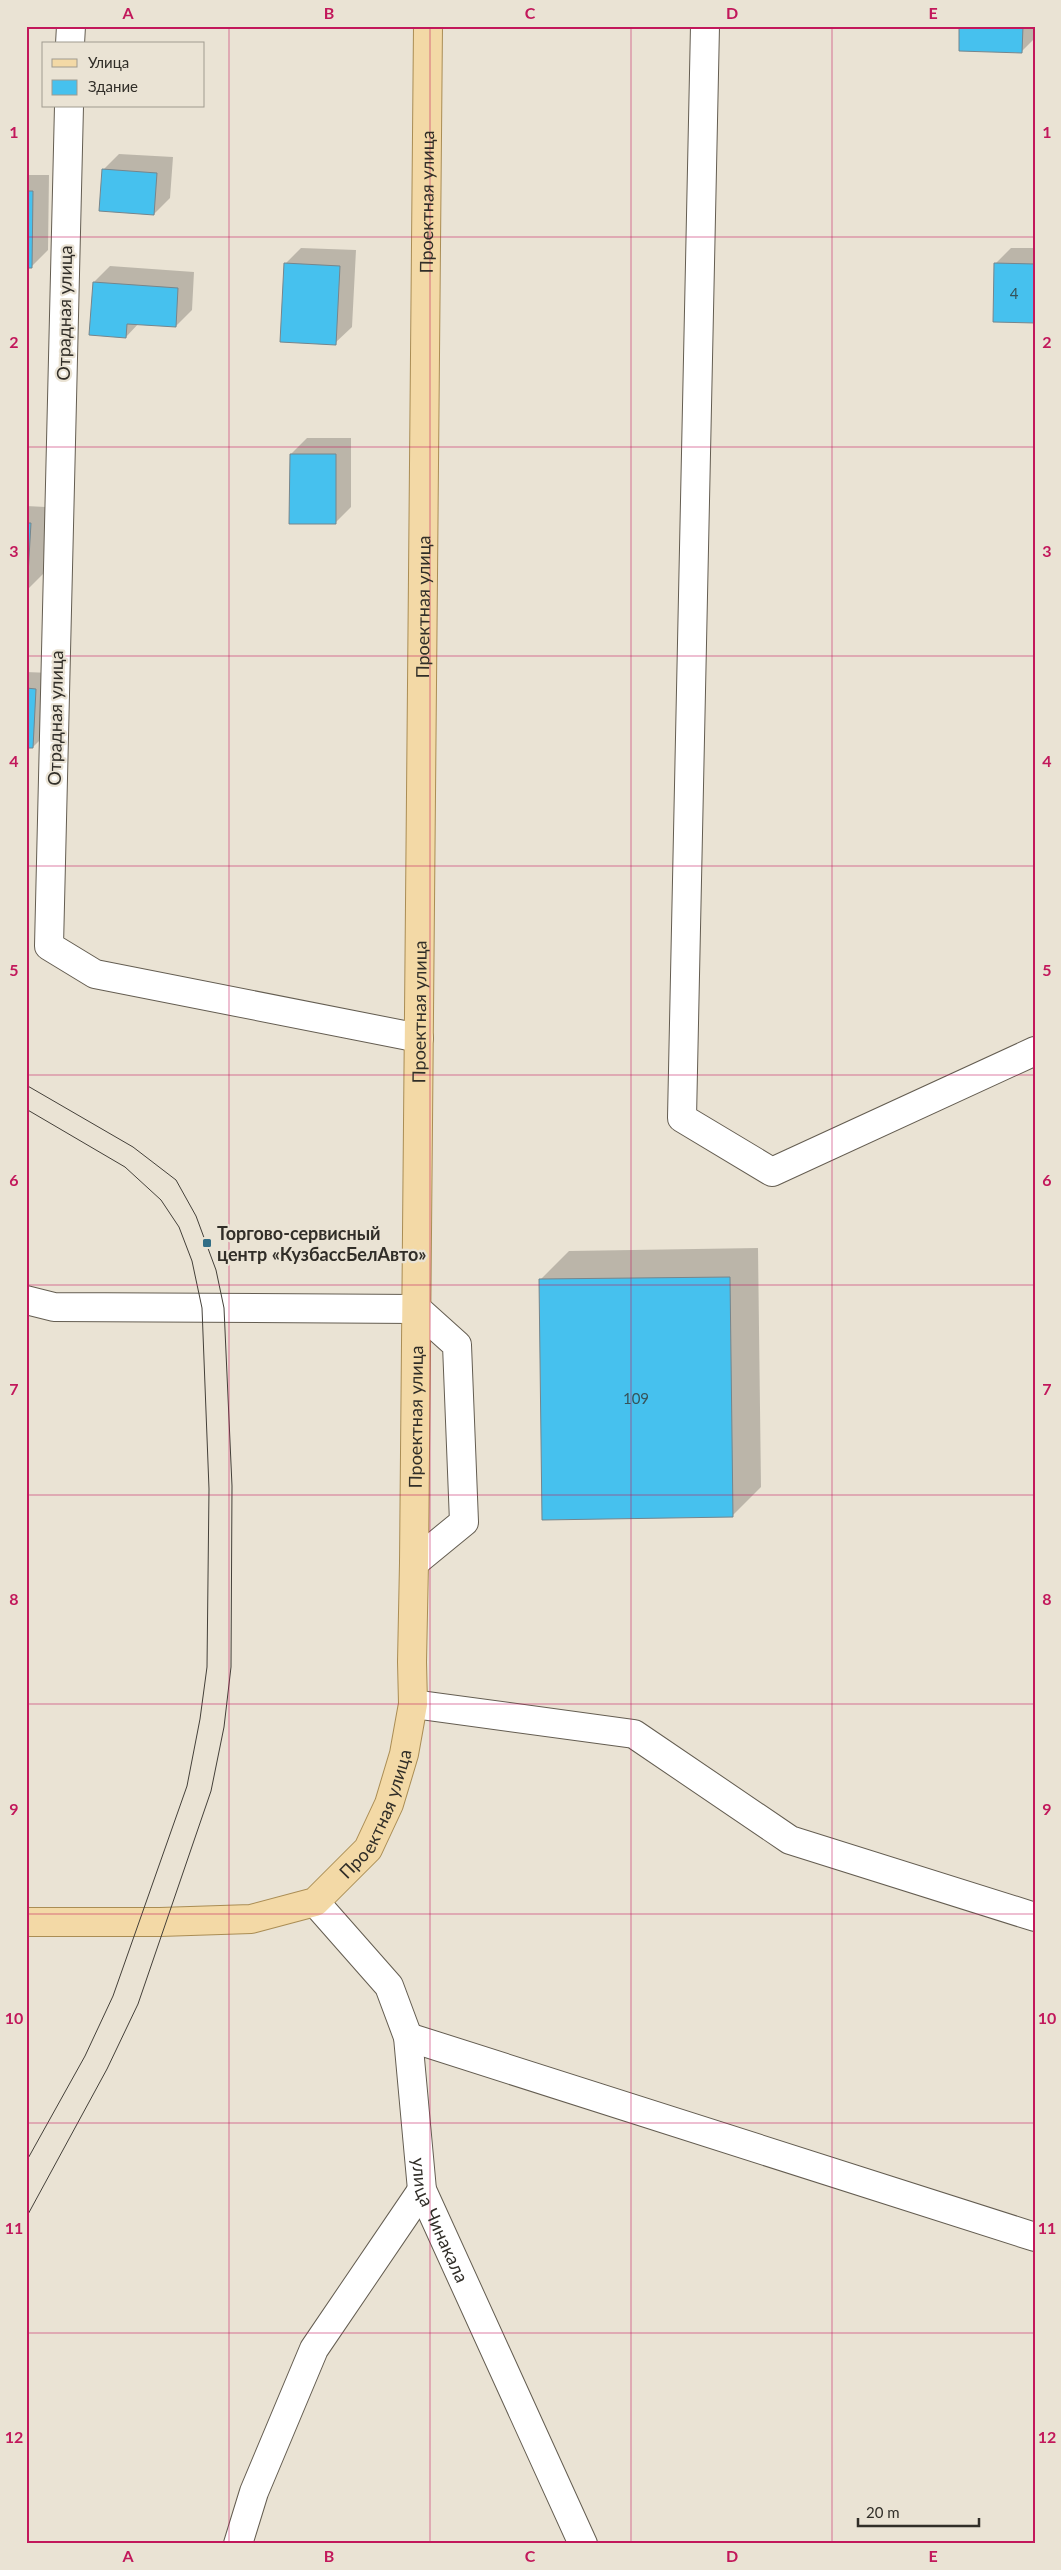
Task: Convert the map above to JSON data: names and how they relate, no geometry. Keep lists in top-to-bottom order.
{
  "streets": {
    "main road": ["Проектная улица"],
    "street": ["Отрадная улица", "улица Чинакала"]
  },
  "crossings": [
    ["Проектная улица", "Отрадная улица"],
    ["Проектная улица", "улица Чинакала"]
  ],
  "places": {
    "transit": ["Торгово-сервисный центр «КузбассБелАвто»"]
  },
  "house_numbers": ["4", "109"],
  "legend": ["Улица", "Здание"],
  "scale_bar": "20 m",
  "grid": {
    "columns": [
      "A",
      "B",
      "C",
      "D",
      "E"
    ],
    "rows": [
      "1",
      "2",
      "3",
      "4",
      "5",
      "6",
      "7",
      "8",
      "9",
      "10",
      "11",
      "12"
    ]
  }
}
